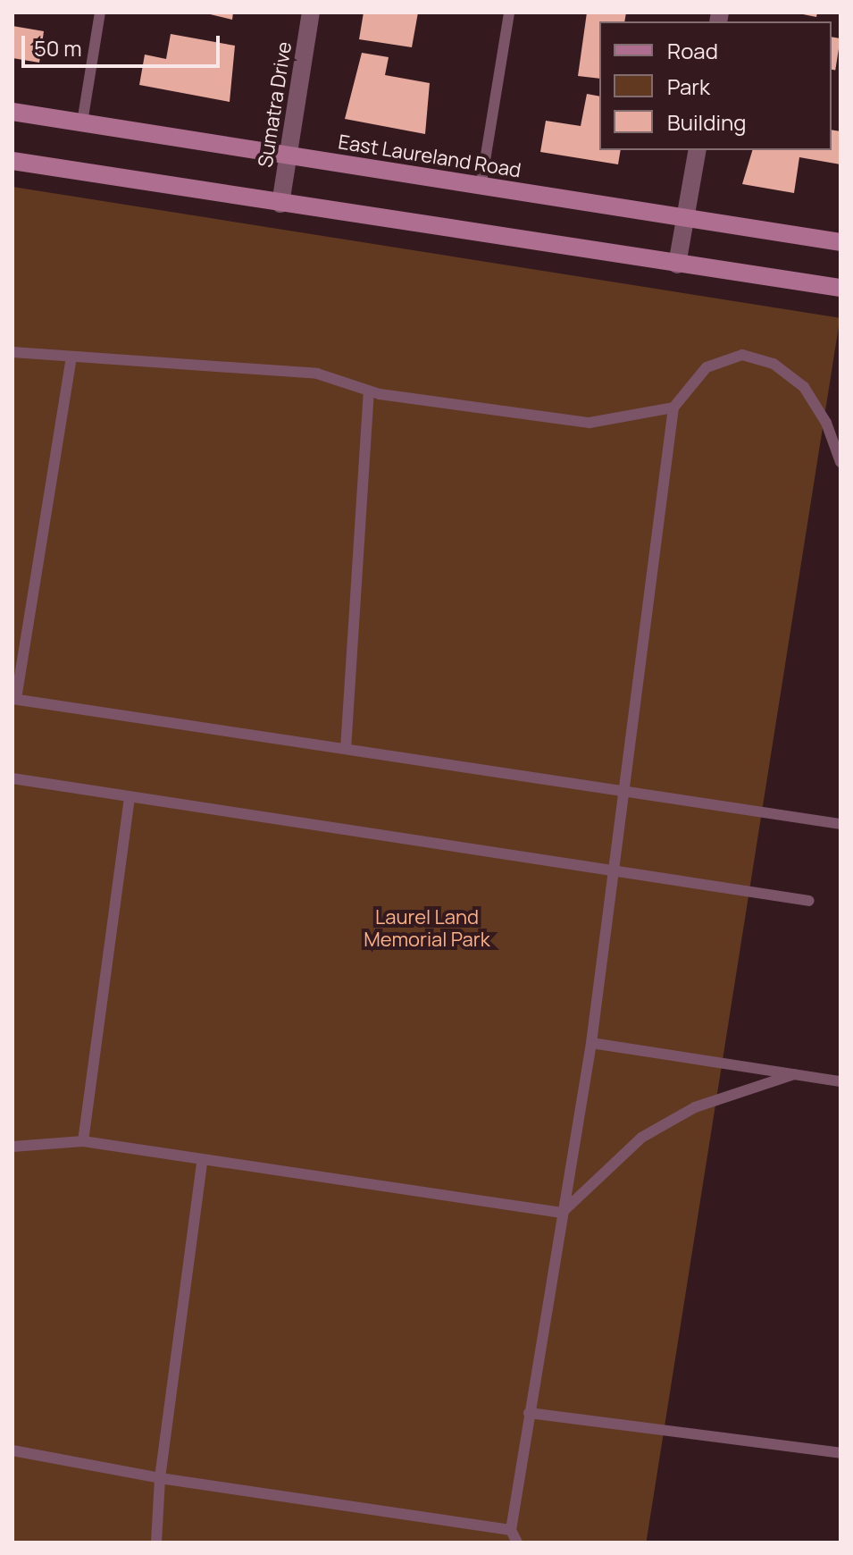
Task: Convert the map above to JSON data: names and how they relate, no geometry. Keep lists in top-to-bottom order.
{
  "streets": {
    "main road": ["East Laureland Road"],
    "street": ["Sumatra Drive"]
  },
  "crossings": [
    ["Sumatra Drive", "East Laureland Road"]
  ],
  "parks": ["Laurel Land Memorial Park"],
  "legend": ["Road", "Park", "Building"],
  "scale_bar": "50 m"
}
